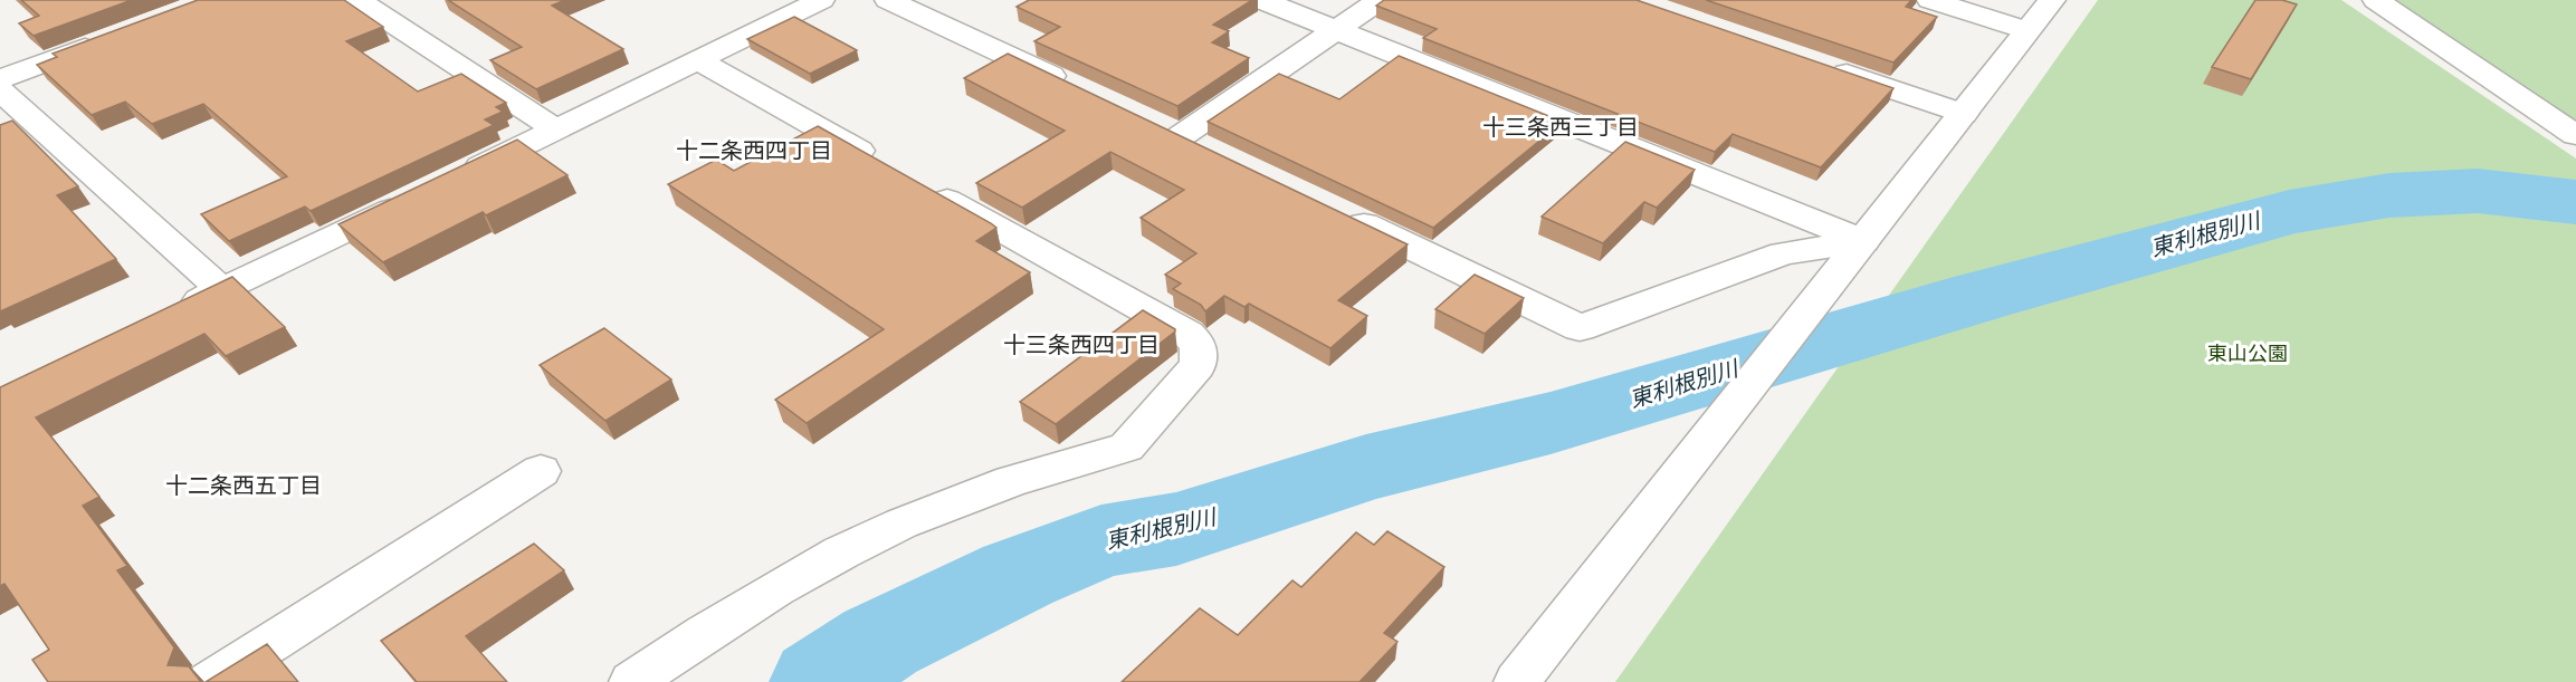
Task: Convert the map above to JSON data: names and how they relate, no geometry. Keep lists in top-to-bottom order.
{
  "districts": [
    "十三条西三丁目",
    "十二条西四丁目",
    "十三条西四丁目",
    "十二条西五丁目"
  ],
  "water": ["東利根別川"],
  "parks": ["東山公園"]
}
